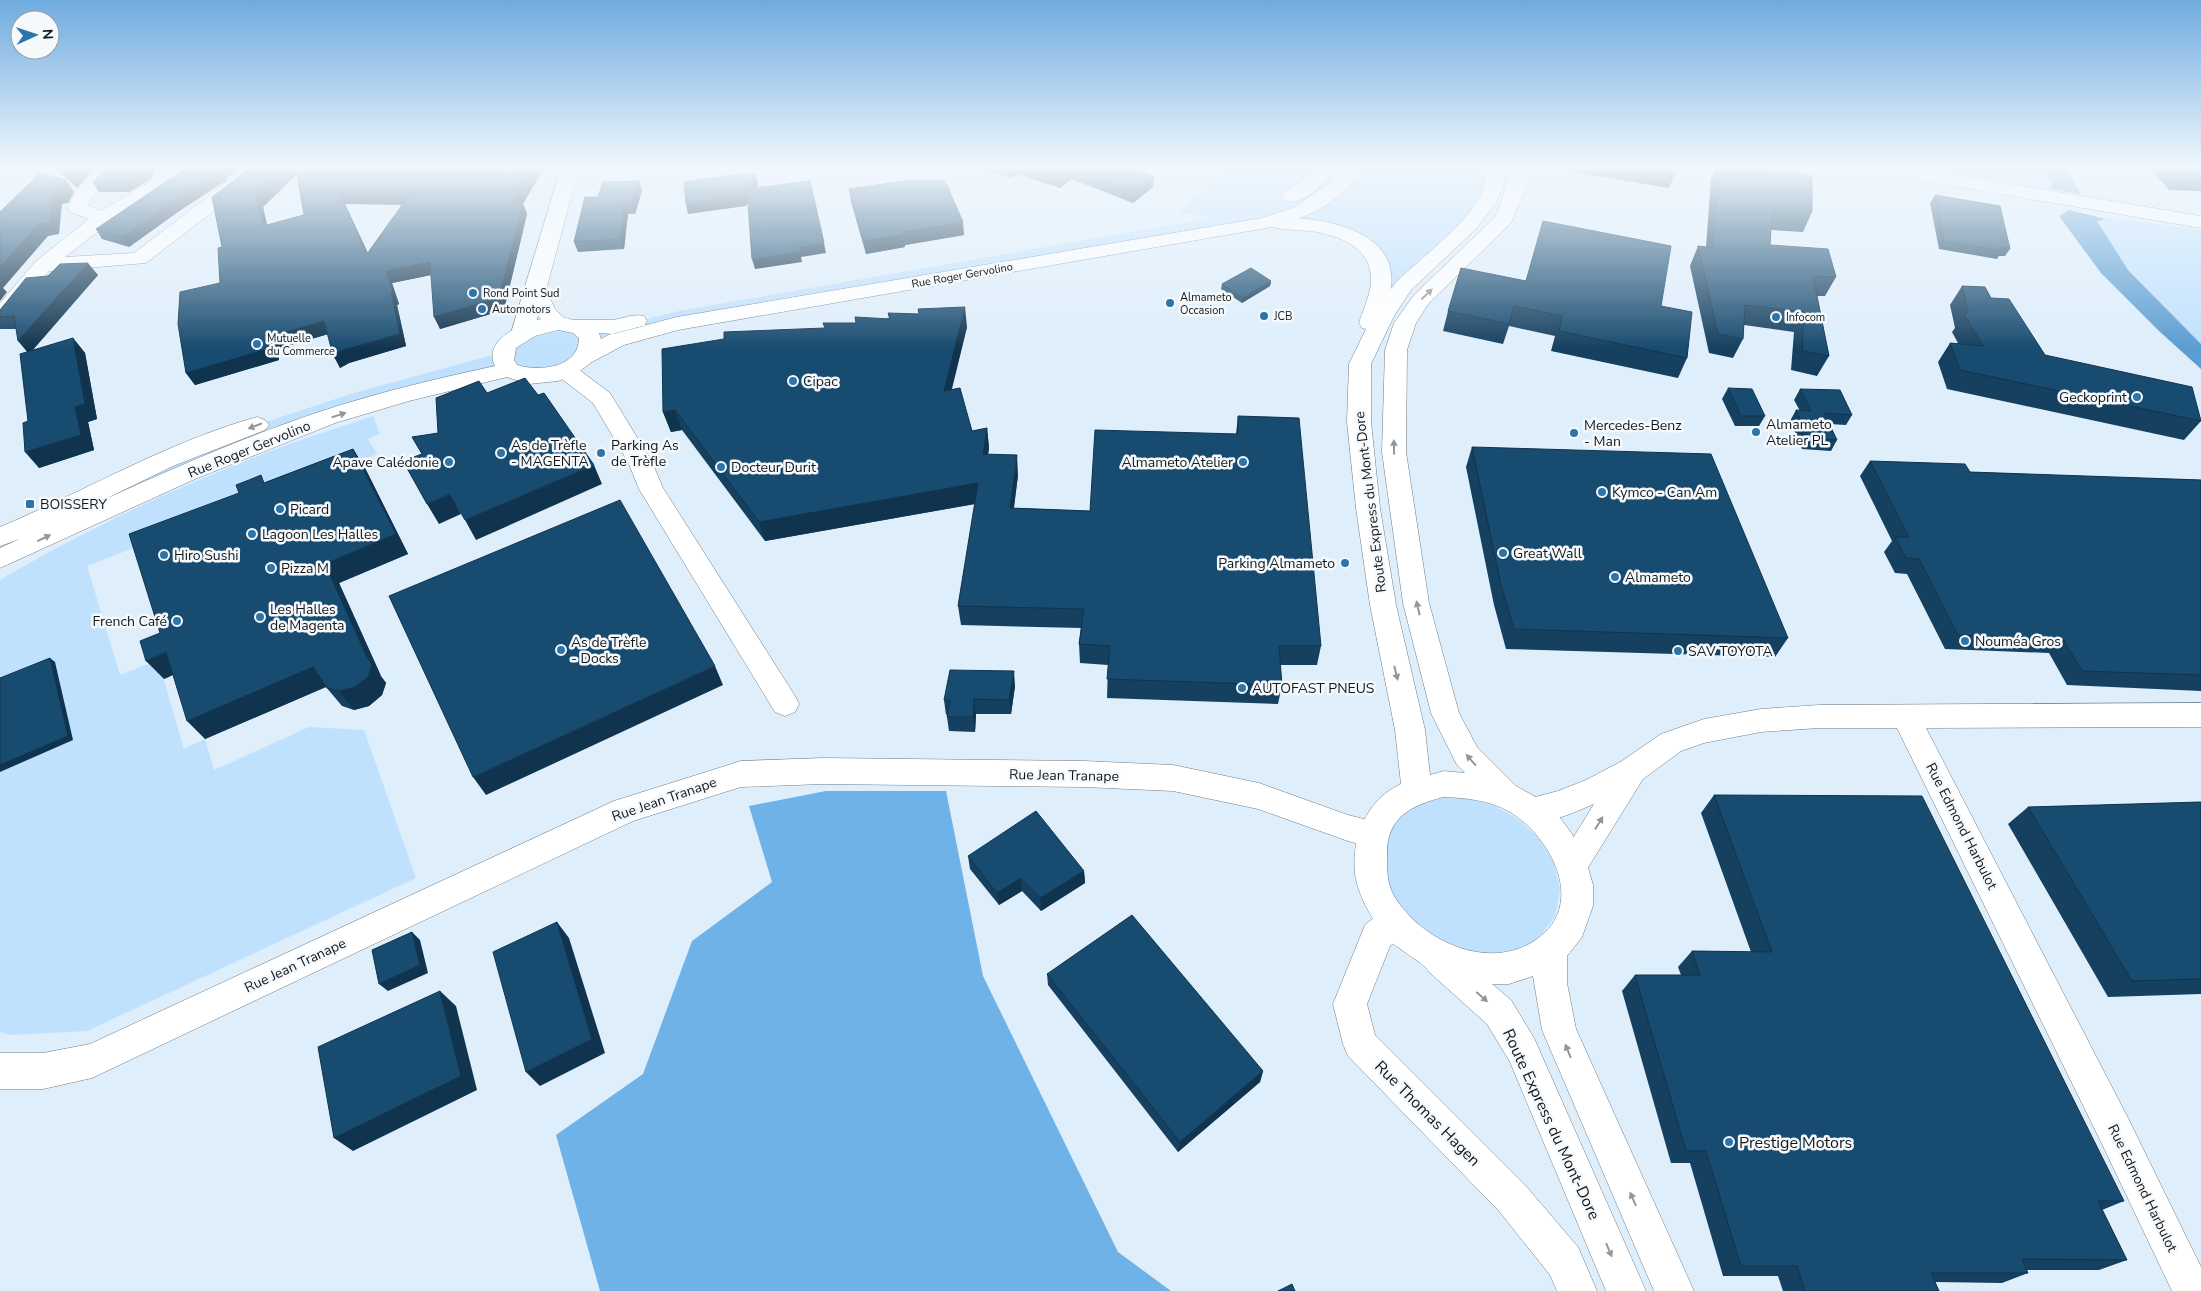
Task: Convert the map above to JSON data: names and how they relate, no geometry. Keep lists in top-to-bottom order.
{
  "streets": {
    "main road": [
      "Rue Roger Gervolino",
      "Route Express du Mont-Dore",
      "Rue Jean Tranape",
      "Rue Edmond Harbulot",
      "Rue Thomas Hagen"
    ]
  },
  "places": {
    "other": [
      "Rond Point Sud",
      "Almameto Occasion",
      "Automotors",
      "JCB",
      "Infocom",
      "Mutuelle du Commerce",
      "Cipac",
      "Geckoprint",
      "Almameto Atelier PL",
      "Mercedes-Benz - Man",
      "As de Trèfle - MAGENTA",
      "Parking As de Trèfle",
      "Apave Calédonie",
      "Almameto Atelier",
      "Docteur Durit",
      "Kymco - Can Am",
      "Picard",
      "Lagoon Les Halles",
      "Great Wall",
      "Hiro Sushi",
      "Parking Almameto",
      "Pizza M",
      "Almameto",
      "Les Halles de Magenta",
      "French Café",
      "Nouméa Gros",
      "As de Trèfle - Docks",
      "SAV TOYOTA",
      "AUTOFAST PNEUS",
      "Prestige Motors"
    ],
    "transit": ["BOISSERY"]
  },
  "north": "right"
}
